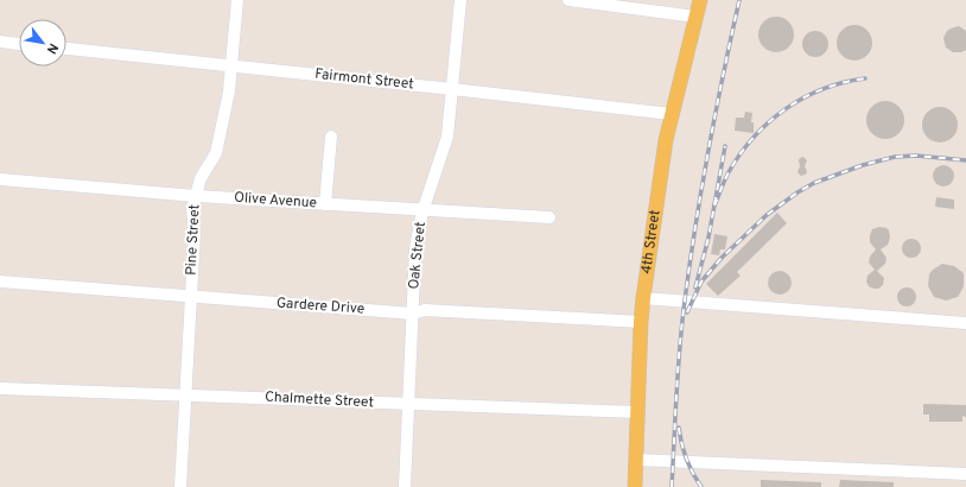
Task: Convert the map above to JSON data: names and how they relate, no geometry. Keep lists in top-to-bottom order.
{
  "streets": {
    "main road": ["4th Street"],
    "street": [
      "Fairmont Street",
      "Olive Avenue",
      "Pine Street",
      "Oak Street",
      "Gardere Drive",
      "Chalmette Street"
    ]
  },
  "crossings": [
    ["Fairmont Street", "Pine Street"],
    ["Fairmont Street", "4th Street"],
    ["Fairmont Street", "Oak Street"],
    ["Olive Avenue", "Pine Street"],
    ["Olive Avenue", "Oak Street"],
    ["Pine Street", "Gardere Drive"],
    ["Pine Street", "Chalmette Street"],
    ["4th Street", "Gardere Drive"],
    ["4th Street", "Chalmette Street"],
    ["Oak Street", "Gardere Drive"],
    ["Oak Street", "Chalmette Street"]
  ],
  "north": "bottom right"
}
